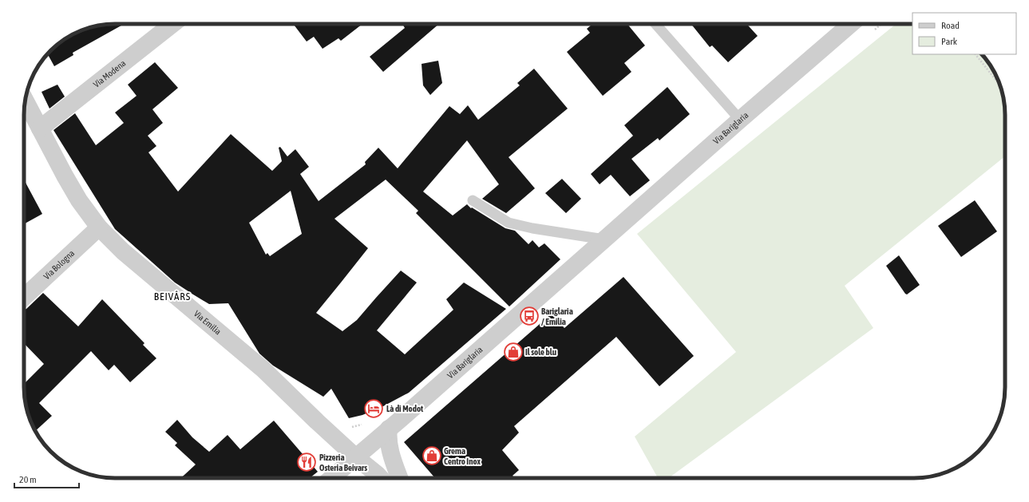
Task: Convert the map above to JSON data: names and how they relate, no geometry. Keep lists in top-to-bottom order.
{
  "streets": {
    "street": [
      "Via Modena",
      "Via Bariglaria",
      "Via Bologna",
      "Via Emilia"
    ]
  },
  "crossings": [
    ["Via Modena", "Via Emilia"],
    ["Via Bariglaria", "Via Emilia"],
    ["Via Bologna", "Via Emilia"]
  ],
  "districts": ["BEIVÂRS"],
  "places": {
    "bus stop": ["Bariglaria / Emilia"],
    "shop": ["Il sole blu", "Grema Centro Inox"],
    "hotel": ["Là di Modot"],
    "restaurant": ["Pizzeria Osteria Beivars"]
  },
  "legend": ["Road", "Park"],
  "scale_bar": "20 m"
}
